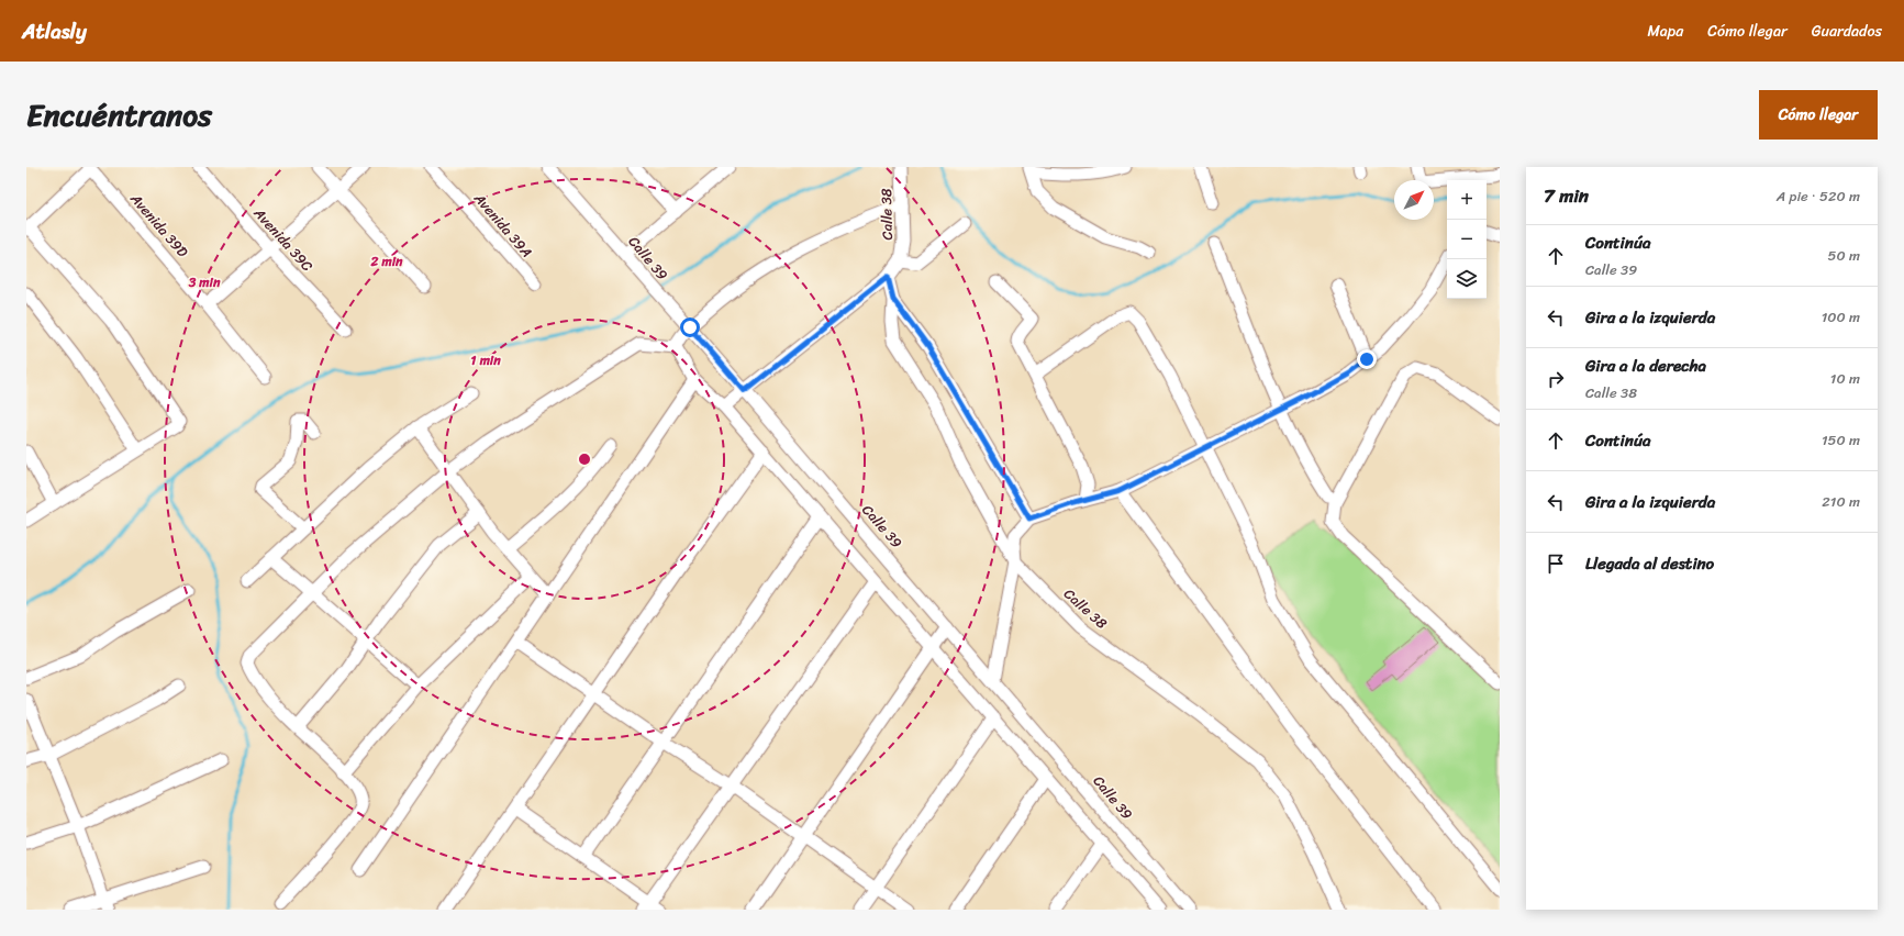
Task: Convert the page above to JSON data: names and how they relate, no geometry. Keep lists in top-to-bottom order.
{
  "streets": {
    "street": [
      "Calle 38",
      "Avenida 39D",
      "Avenida 39A",
      "Avenida 39C",
      "Calle 39"
    ]
  },
  "north": "top right",
  "page": {
    "header": "Atlasly",
    "nav": ["Mapa", "Cómo llegar", "Guardados"],
    "title": "Encuéntranos",
    "buttons": "Cómo llegar",
    "heading": ["7 min", "A pie · 520 m"],
    "map_buttons": ["+", "−"],
    "list": [
      ["Continúa", "Calle 39", "50 m"],
      ["Gira a la izquierda", "100 m"],
      ["Gira a la derecha", "Calle 38", "10 m"],
      ["Continúa", "150 m"],
      ["Gira a la izquierda", "210 m"],
      "Llegada al destino"
    ]
  },
  "rings": ["2 min", "3 min", "1 min"]
}
